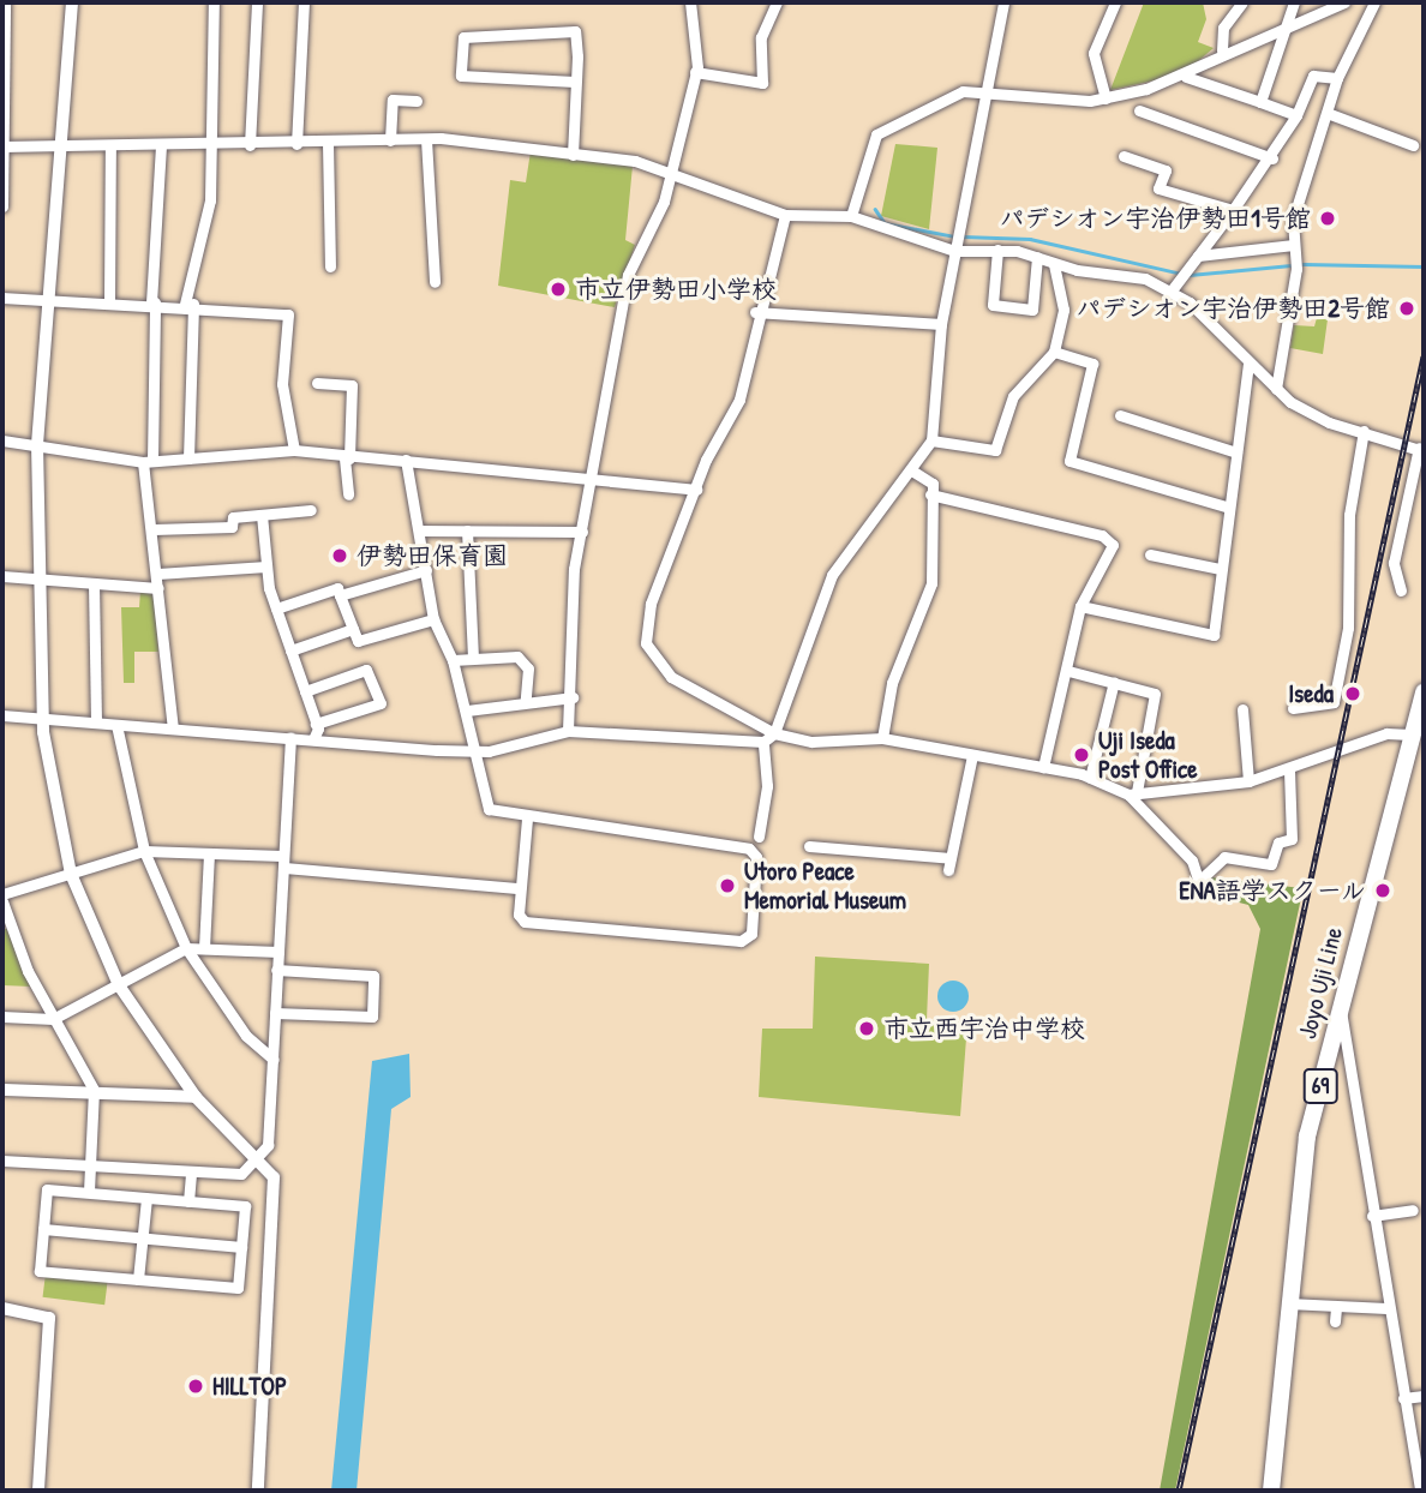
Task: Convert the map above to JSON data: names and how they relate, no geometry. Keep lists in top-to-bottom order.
{
  "streets": {
    "main road": ["Joyo Uji Line", "69"]
  },
  "places": [
    "パデシオン宇治伊勢田1号館",
    "市立伊勢田小学校",
    "パデシオン宇治伊勢田2号館",
    "伊勢田保育園",
    "Iseda",
    "Uji Iseda Post Office",
    "Utoro Peace Memorial Museum",
    "ENA語学スクール",
    "市立西宇治中学校",
    "HILLTOP"
  ]
}
